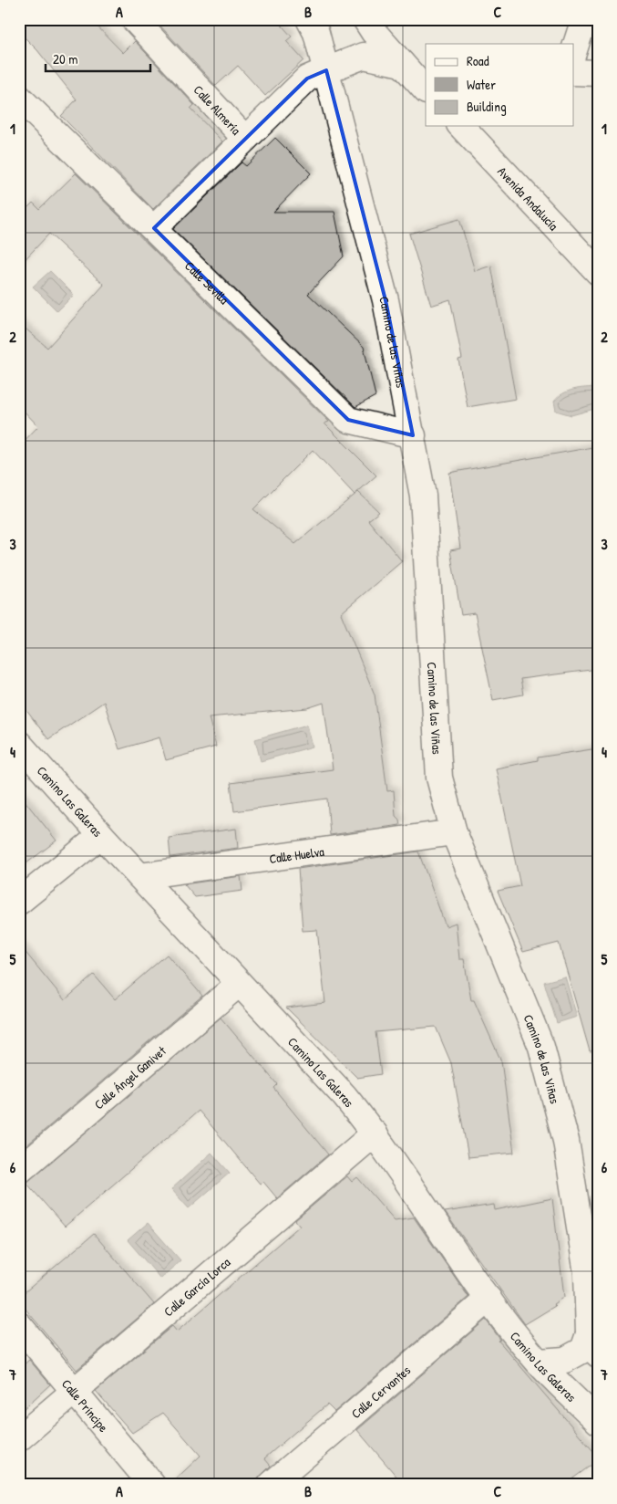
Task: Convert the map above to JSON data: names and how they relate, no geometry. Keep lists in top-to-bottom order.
{
  "streets": {
    "street": [
      "Calle Almería",
      "Avenida Andalucía",
      "Calle Sevilla",
      "Camino de las Viñas",
      "Camino Las Galeras",
      "Calle Huelva",
      "Calle Ángel Ganivet",
      "Calle García Lorca",
      "Calle Cervantes",
      "Calle Príncipe"
    ]
  },
  "crossings": [
    ["Calle Almería", "Calle Sevilla"],
    ["Calle Almería", "Camino de las Viñas"],
    ["Calle Sevilla", "Camino de las Viñas"],
    ["Camino de las Viñas", "Calle Huelva"],
    ["Camino Las Galeras", "Calle Huelva"],
    ["Camino Las Galeras", "Calle Ángel Ganivet"],
    ["Camino Las Galeras", "Calle García Lorca"],
    ["Camino Las Galeras", "Calle Cervantes"],
    ["Calle García Lorca", "Calle Príncipe"]
  ],
  "legend": ["Road", "Water", "Building"],
  "scale_bar": "20 m",
  "grid": {
    "columns": ["A", "B", "C"],
    "rows": [
      "1",
      "2",
      "3",
      "4",
      "5",
      "6",
      "7"
    ]
  }
}
